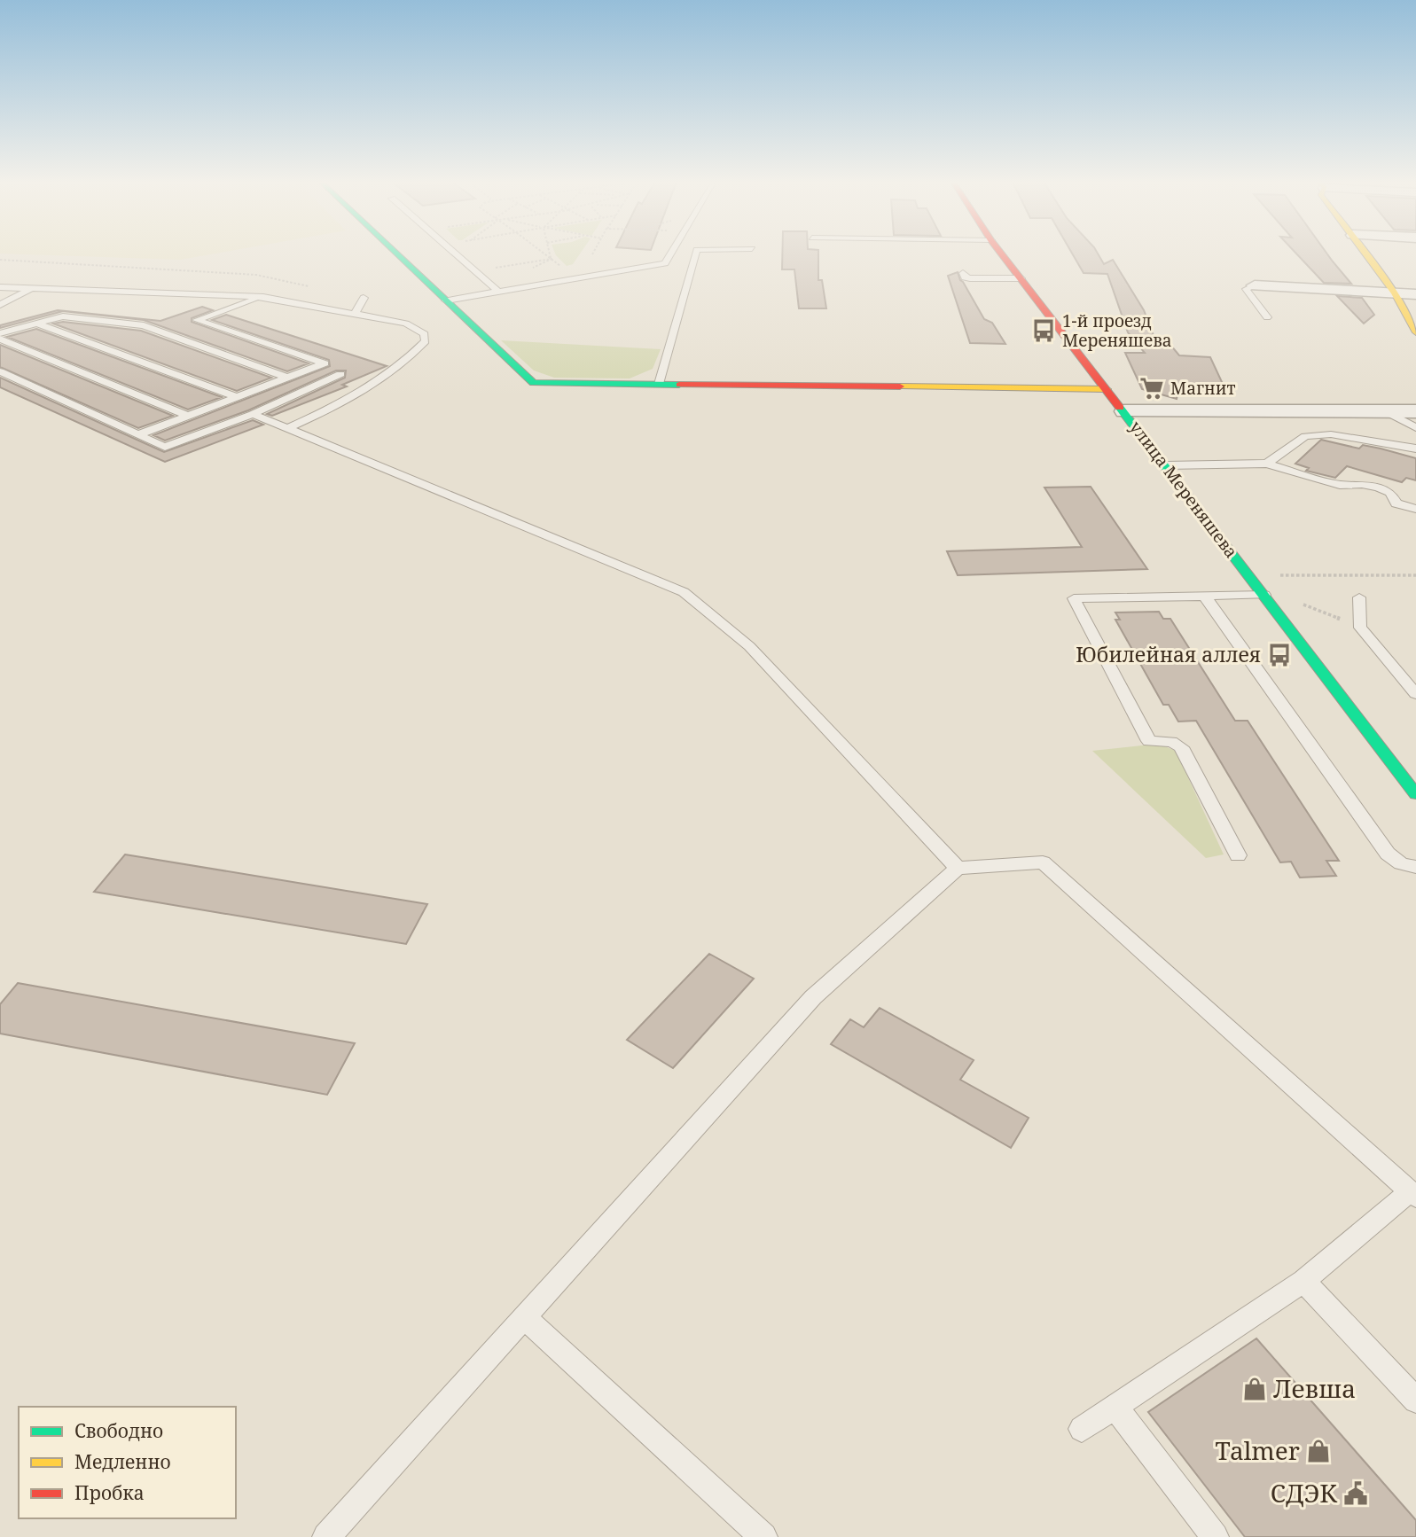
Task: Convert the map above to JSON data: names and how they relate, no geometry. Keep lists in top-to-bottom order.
{
  "streets": {
    "street": ["улица Мереняшева"]
  },
  "places": {
    "bus stop": ["1-й проезд Мереняшева", "Юбилейная аллея"],
    "supermarket": ["Магнит"],
    "shop": ["Левша", "Talmer"],
    "public building": ["СДЭК"]
  },
  "legend": ["Свободно", "Медленно", "Пробка"]
}
